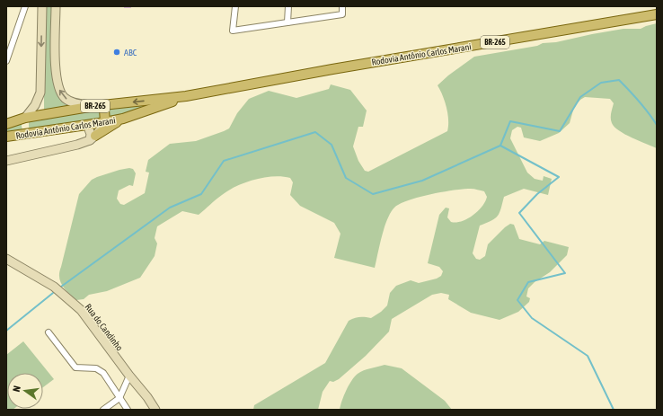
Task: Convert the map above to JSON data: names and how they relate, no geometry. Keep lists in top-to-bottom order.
{
  "streets": {
    "main road": ["BR-265", "Rodovia Antônio Carlos Marani"],
    "street": ["Rua do Candinho"]
  },
  "places": ["ABC"],
  "north": "left"
}
